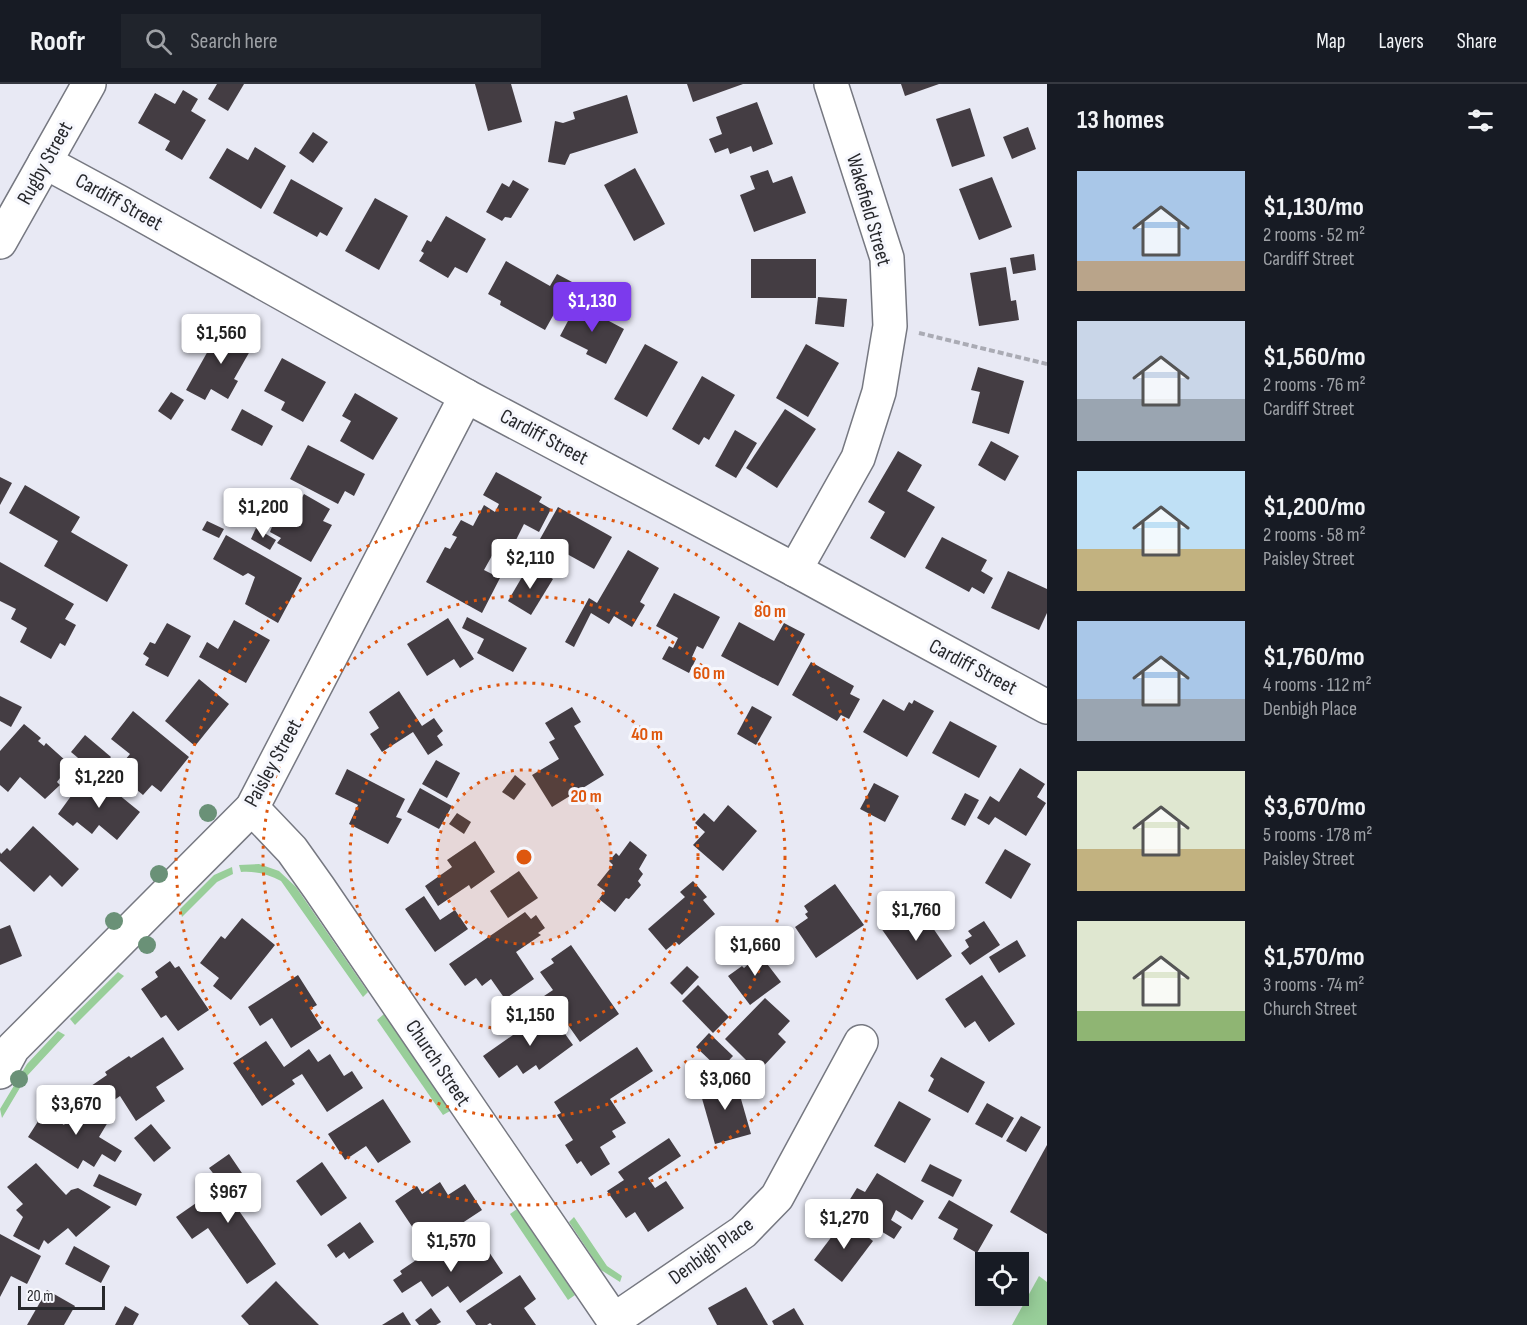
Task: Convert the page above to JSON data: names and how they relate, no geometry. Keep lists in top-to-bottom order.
{
  "streets": {
    "street": [
      "Rugby Street",
      "Cardiff Street",
      "Wakefield Street",
      "Paisley Street",
      "Church Street",
      "Denbigh Place"
    ]
  },
  "crossings": [
    ["Rugby Street", "Cardiff Street"],
    ["Cardiff Street", "Wakefield Street"],
    ["Cardiff Street", "Paisley Street"],
    ["Paisley Street", "Church Street"],
    ["Church Street", "Denbigh Place"]
  ],
  "scale_bar": "20 m",
  "page": {
    "header": "Roofr",
    "search": "Search here",
    "nav": ["Map", "Layers", "Share"],
    "heading": "13 homes",
    "list": [
      {
        "name": "$1,130/mo",
        "note": "2 rooms · 52 m² · Cardiff Street"
      },
      {
        "name": "$1,560/mo",
        "note": "2 rooms · 76 m² · Cardiff Street"
      },
      {
        "name": "$1,200/mo",
        "note": "2 rooms · 58 m² · Paisley Street"
      },
      {
        "name": "$1,760/mo",
        "note": "4 rooms · 112 m² · Denbigh Place"
      },
      {
        "name": "$3,670/mo",
        "note": "5 rooms · 178 m² · Paisley Street"
      },
      {
        "name": "$1,570/mo",
        "note": "3 rooms · 74 m² · Church Street"
      }
    ],
    "price": [
      "$1,130",
      "$1,560",
      "$1,200",
      "$2,110",
      "$1,220",
      "$1,760",
      "$1,660",
      "$1,150",
      "$3,060",
      "$3,670",
      "$967",
      "$1,270",
      "$1,570"
    ],
    "scale": "20 m"
  },
  "rings": [
    "80 m",
    "60 m",
    "40 m",
    "20 m"
  ]
}
